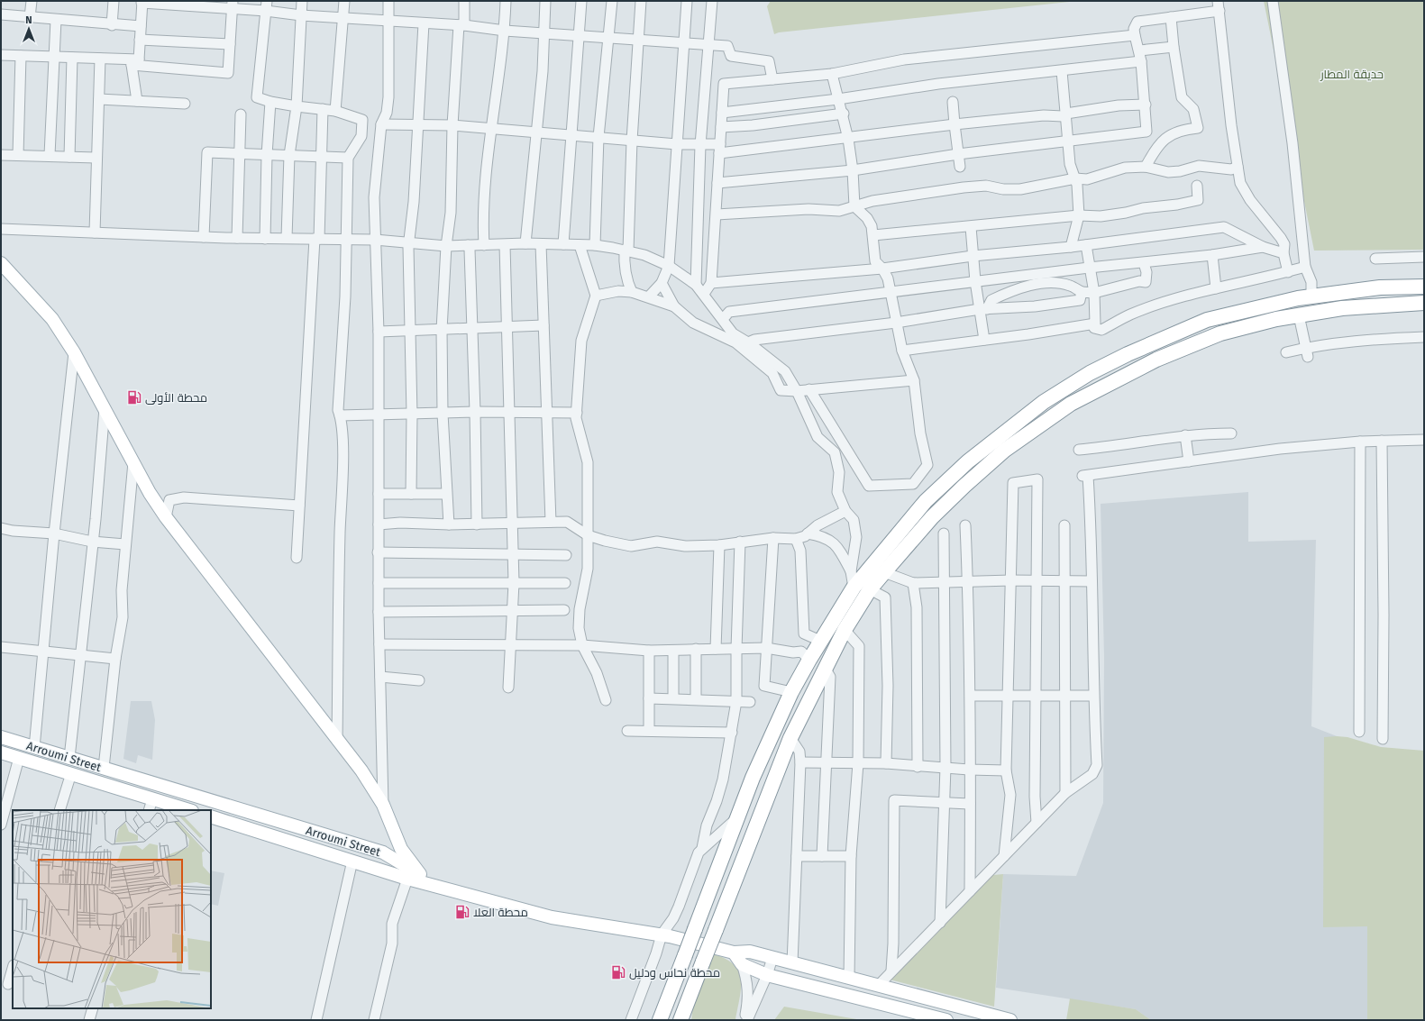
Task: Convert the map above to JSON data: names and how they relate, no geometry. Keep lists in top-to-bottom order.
{
  "streets": {
    "main road": ["Arroumi Street"]
  },
  "parks": ["حديقة المطار"],
  "places": {
    "fuel station": ["محطة الأولى", "محطة العلا", "محطة نحاس ودليل"]
  },
  "north": "top"
}
